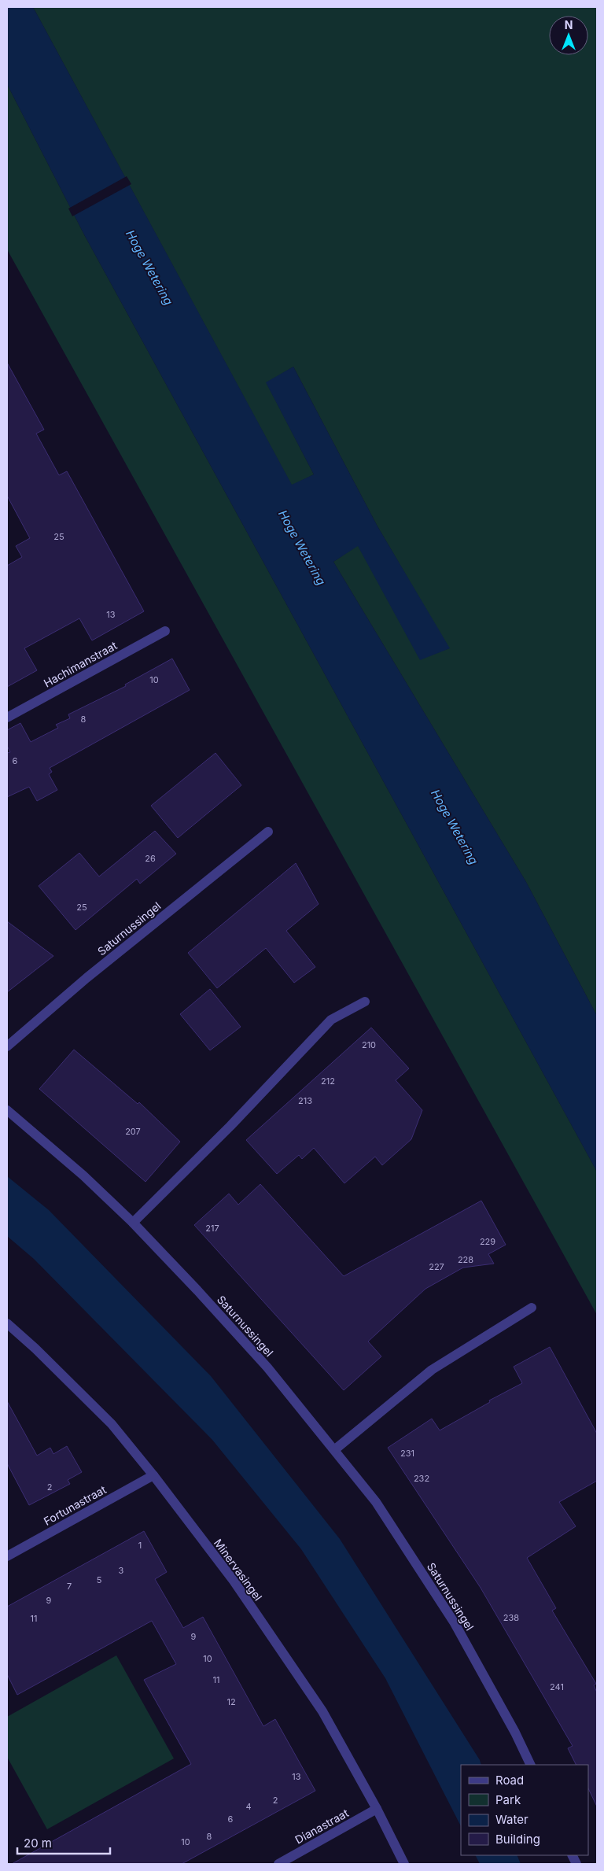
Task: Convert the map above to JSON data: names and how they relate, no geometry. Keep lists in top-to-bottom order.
{
  "streets": {
    "street": [
      "Hachimanstraat",
      "Saturnussingel",
      "Fortunastraat",
      "Minervasingel",
      "Dianastraat"
    ]
  },
  "crossings": [
    ["Fortunastraat", "Minervasingel"],
    ["Minervasingel", "Dianastraat"]
  ],
  "water": ["Hoge Wetering"],
  "house_numbers": [
    "25",
    "13",
    "10",
    "8",
    "6",
    "26",
    "25",
    "210",
    "212",
    "213",
    "207",
    "217",
    "229",
    "228",
    "227",
    "231",
    "232",
    "2",
    "1",
    "3",
    "5",
    "7",
    "9",
    "238",
    "11",
    "9",
    "10",
    "11",
    "241",
    "12",
    "13",
    "2",
    "4",
    "6",
    "8",
    "10"
  ],
  "legend": [
    "Road",
    "Park",
    "Water",
    "Building"
  ],
  "scale_bar": "20 m",
  "north": "top"
}
